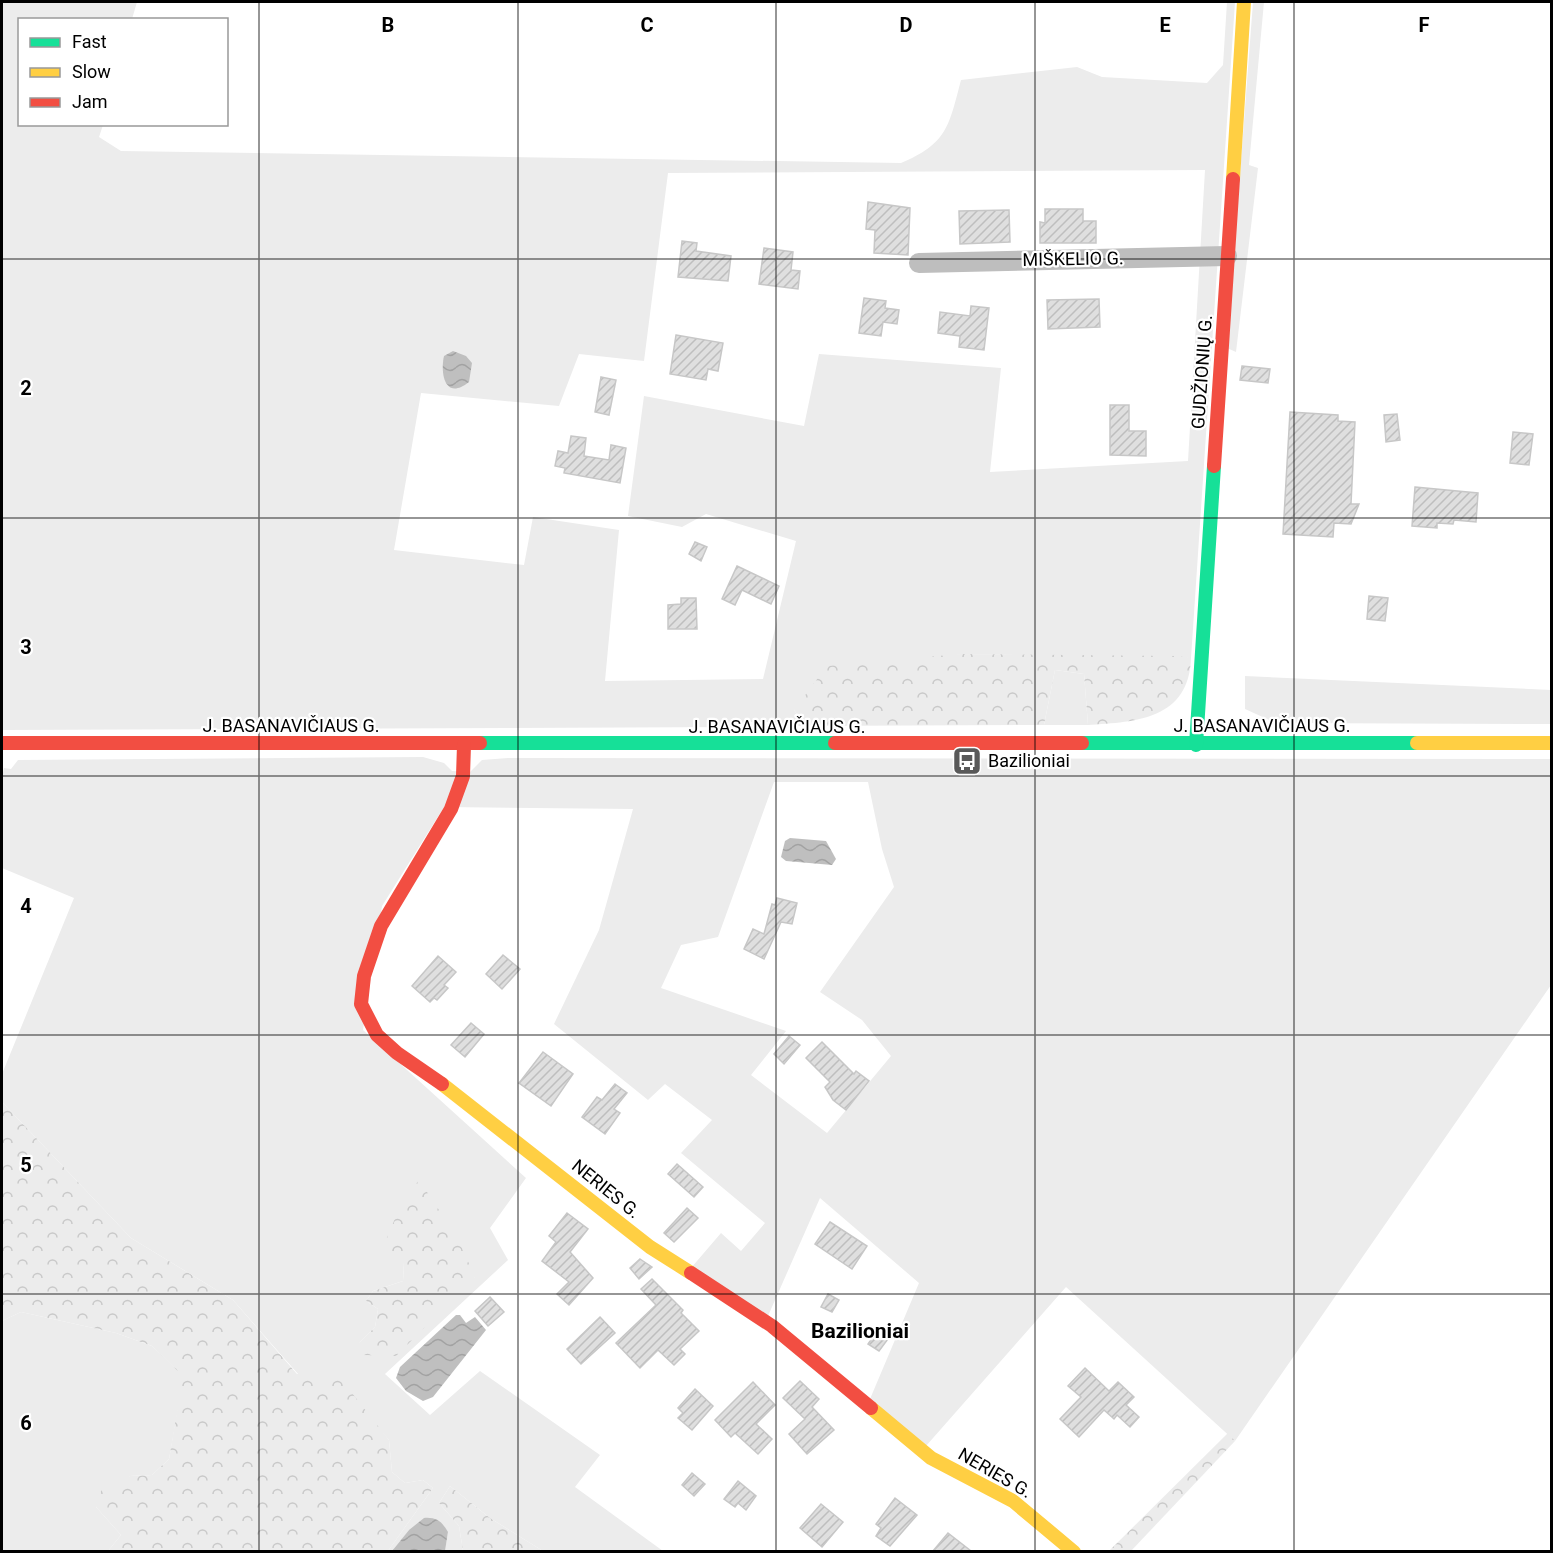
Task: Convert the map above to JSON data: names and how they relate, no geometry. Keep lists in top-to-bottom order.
{
  "streets": {
    "street": [
      "MIŠKELIO G.",
      "GUDŽIONIŲ G.",
      "J. BASANAVIČIAUS G.",
      "NERIES G."
    ]
  },
  "crossings": [
    ["MIŠKELIO G.", "GUDŽIONIŲ G."],
    ["GUDŽIONIŲ G.", "J. BASANAVIČIAUS G."],
    ["J. BASANAVIČIAUS G.", "NERIES G."]
  ],
  "districts": ["Bazilioniai"],
  "places": {
    "bus stop": ["Bazilioniai"]
  },
  "legend": ["Fast", "Slow", "Jam"],
  "grid": {
    "columns": [
      "B",
      "C",
      "D",
      "E",
      "F"
    ],
    "rows": [
      "2",
      "3",
      "4",
      "5",
      "6"
    ]
  }
}
